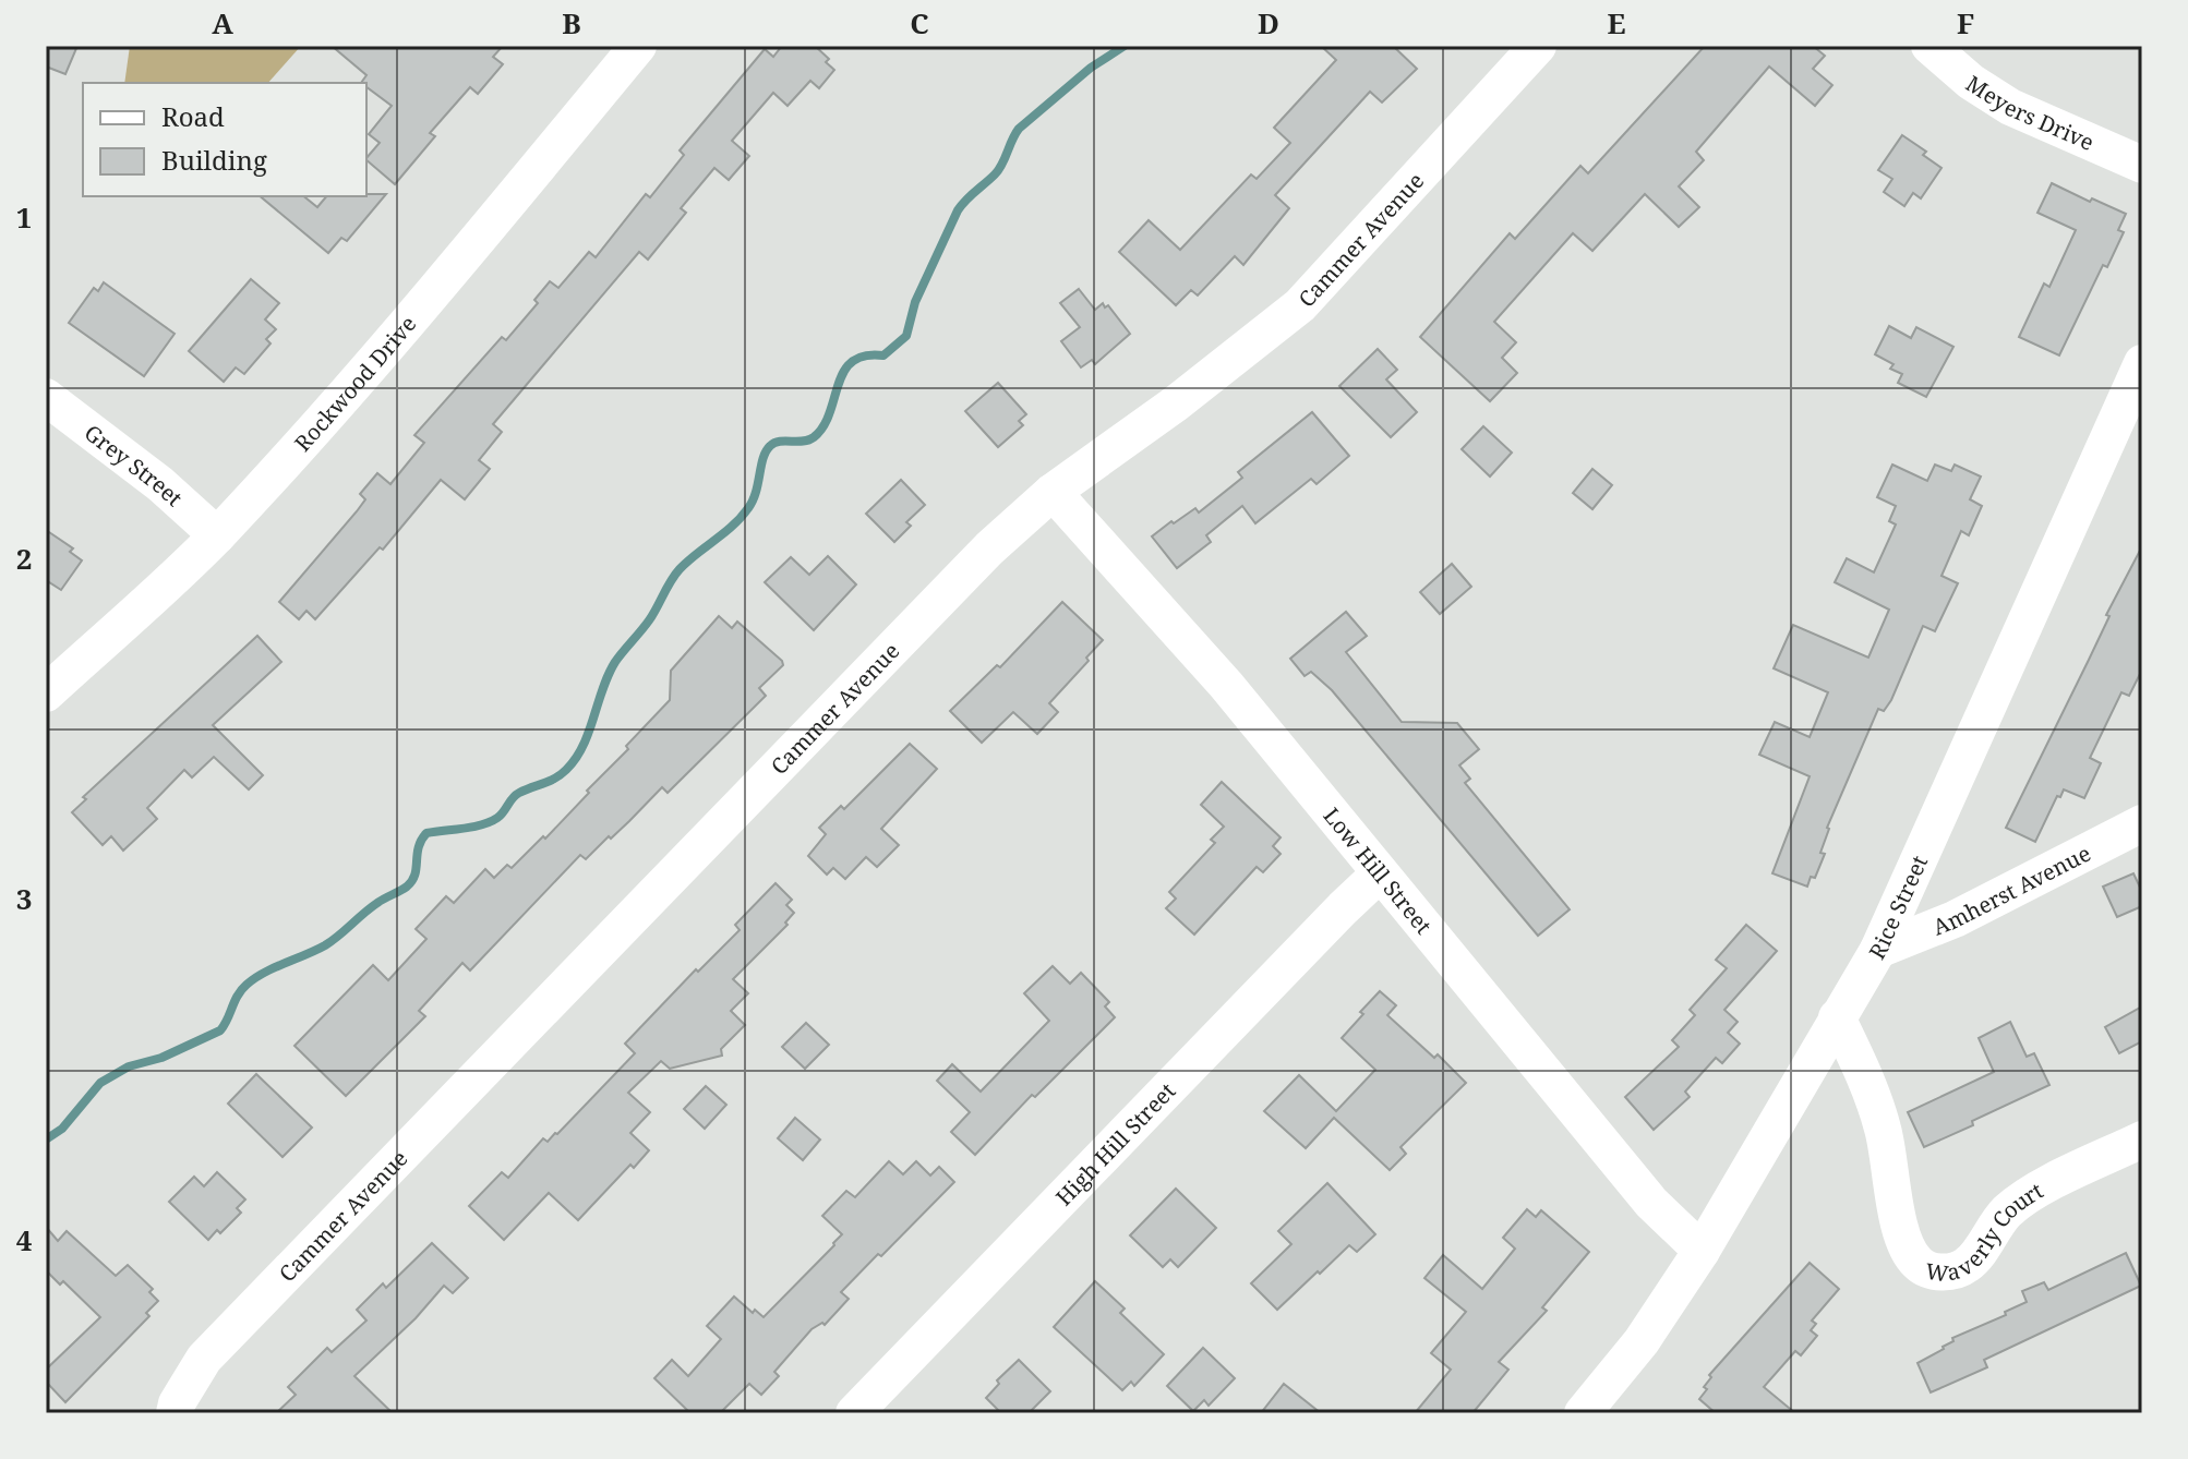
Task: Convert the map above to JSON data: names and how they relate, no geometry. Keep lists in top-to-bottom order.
{
  "streets": {
    "street": [
      "Meyers Drive",
      "Cammer Avenue",
      "Rockwood Drive",
      "Grey Street",
      "Low Hill Street",
      "Amherst Avenue",
      "Rice Street",
      "High Hill Street",
      "Waverly Court"
    ]
  },
  "crossings": [
    ["Cammer Avenue", "Low Hill Street"],
    ["Rockwood Drive", "Grey Street"],
    ["Low Hill Street", "Rice Street"],
    ["Low Hill Street", "High Hill Street"],
    ["Amherst Avenue", "Rice Street"],
    ["Rice Street", "Waverly Court"]
  ],
  "legend": ["Road", "Building"],
  "grid": {
    "columns": [
      "A",
      "B",
      "C",
      "D",
      "E",
      "F"
    ],
    "rows": [
      "1",
      "2",
      "3",
      "4"
    ]
  }
}
